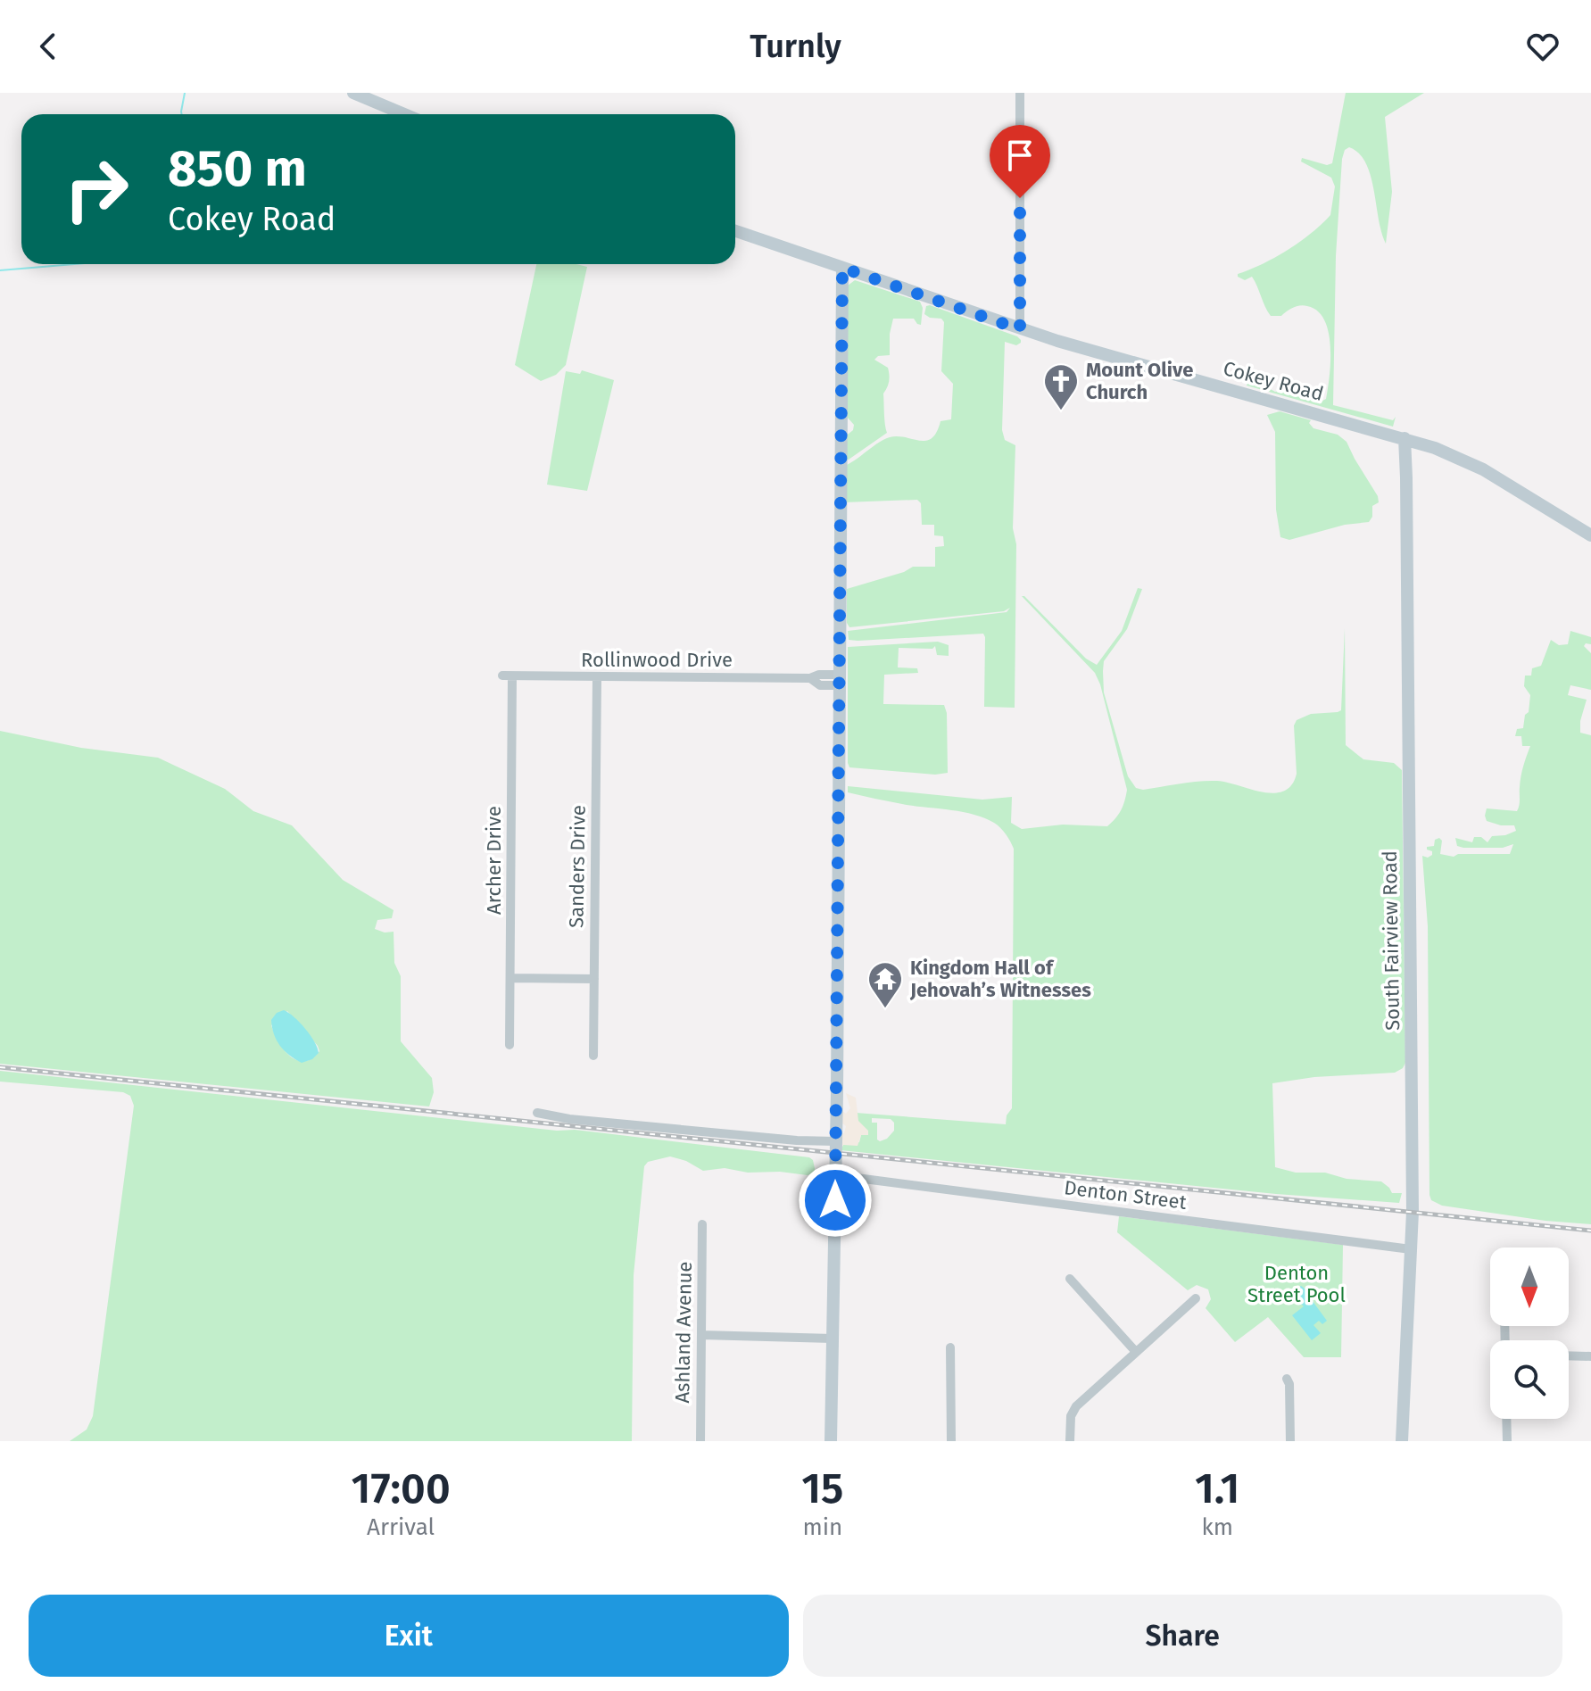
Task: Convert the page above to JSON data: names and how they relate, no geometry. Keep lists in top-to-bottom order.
{
  "streets": {
    "main road": ["Cokey Road", "South Fairview Road"],
    "street": [
      "Rollinwood Drive",
      "Archer Drive",
      "Sanders Drive",
      "Denton Street",
      "Ashland Avenue"
    ]
  },
  "crossings": [
    ["Cokey Road", "South Fairview Road"],
    ["Rollinwood Drive", "Archer Drive"],
    ["Rollinwood Drive", "Sanders Drive"],
    ["South Fairview Road", "Denton Street"]
  ],
  "parks": ["Denton Street Pool"],
  "places": {
    "church": ["Mount Olive Church"],
    "temple": ["Kingdom Hall of Jehovah’s Witnesses"]
  },
  "north": "bottom",
  "page": {
    "header": "Turnly",
    "turn": ["850 m", "Cokey Road"],
    "eta": [
      "17:00",
      "Arrival",
      "15",
      "min",
      "1.1",
      "km"
    ],
    "buttons": ["Exit", "Share"]
  }
}
